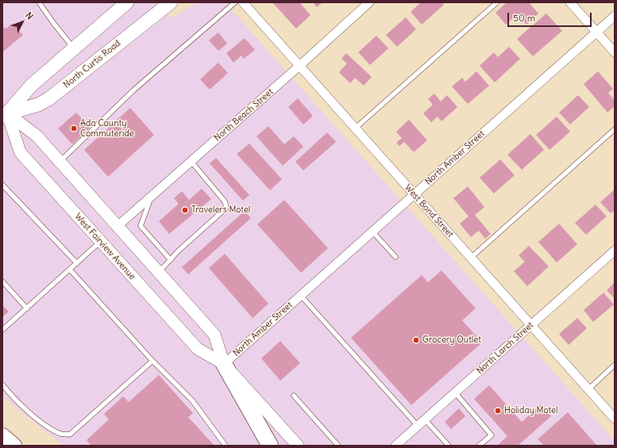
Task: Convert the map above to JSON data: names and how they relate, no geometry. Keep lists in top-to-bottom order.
{
  "streets": {
    "main road": ["North Curtis Road", "West Fairview Avenue"],
    "street": [
      "North Beach Street",
      "North Amber Street",
      "West Bond Street",
      "North Larch Street"
    ]
  },
  "crossings": [
    ["North Curtis Road", "West Fairview Avenue"],
    ["North Beach Street", "West Bond Street"],
    ["North Beach Street", "West Fairview Avenue"],
    ["North Amber Street", "West Bond Street"],
    ["North Amber Street", "West Fairview Avenue"],
    ["West Bond Street", "North Larch Street"]
  ],
  "places": [
    "Ada County Commuteride",
    "Travelers Motel",
    "Grocery Outlet",
    "Holiday Motel"
  ],
  "scale_bar": "50 m",
  "north": "top right"
}
